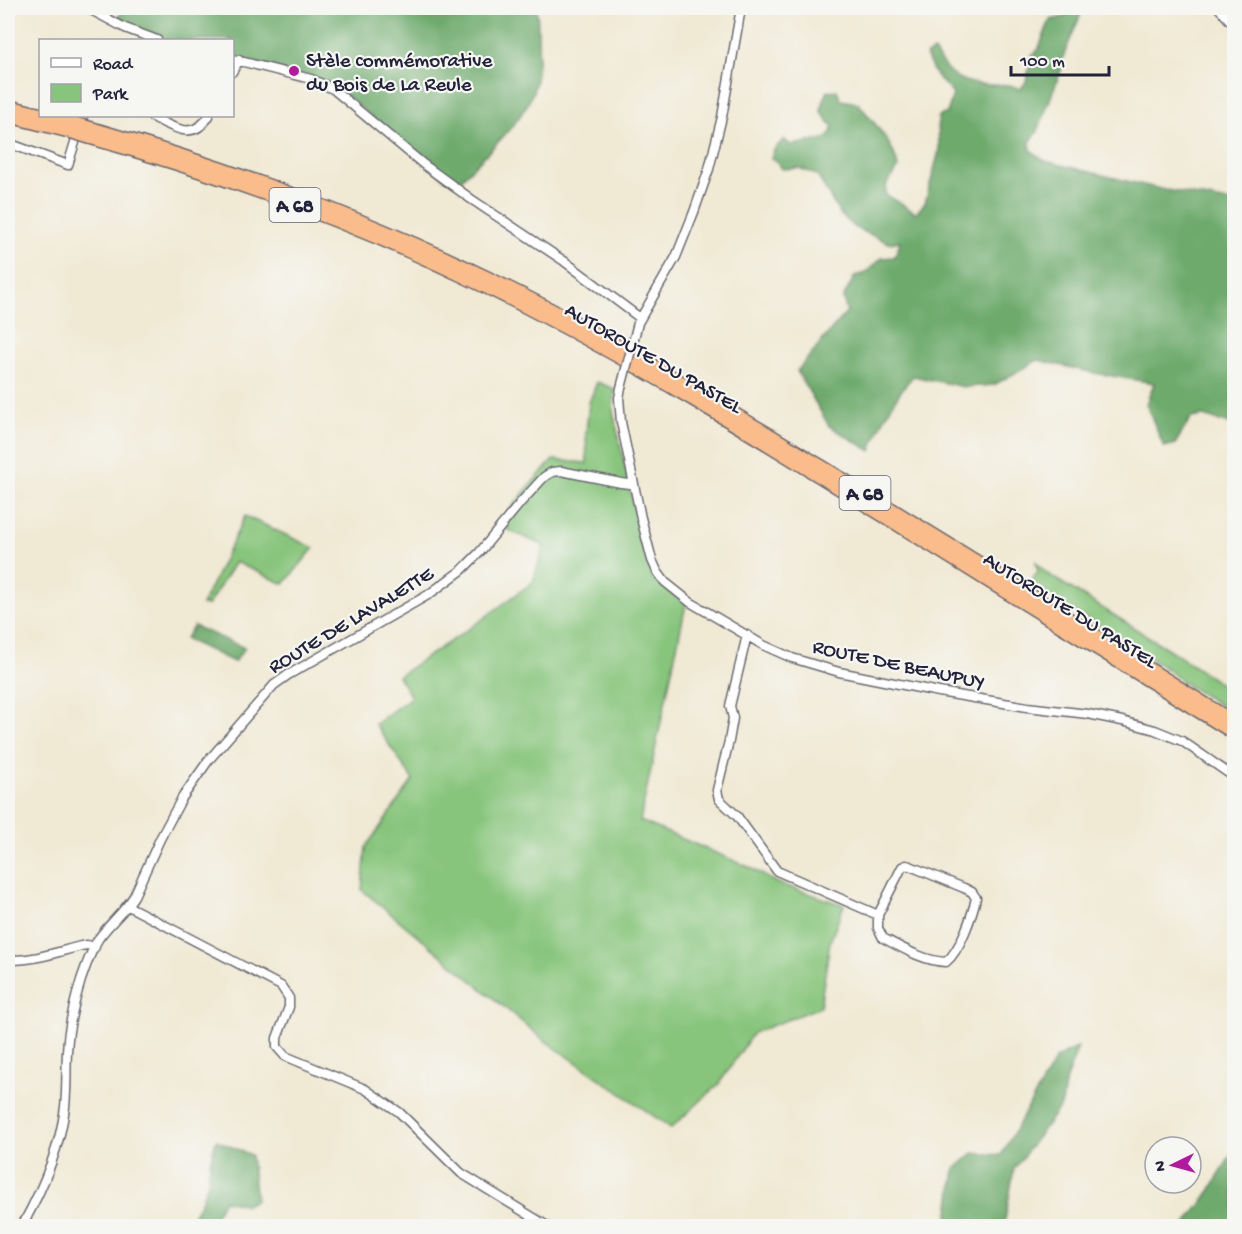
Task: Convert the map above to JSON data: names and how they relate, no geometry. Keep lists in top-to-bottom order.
{
  "streets": {
    "highway": ["A 68", "AUTOROUTE DU PASTEL"],
    "street": ["ROUTE DE LAVALETTE", "ROUTE DE BEAUPUY"]
  },
  "crossings": [
    ["ROUTE DE LAVALETTE", "ROUTE DE BEAUPUY"]
  ],
  "places": ["Stèle commémorative du Bois de La Reule"],
  "legend": ["Road", "Park"],
  "scale_bar": "100 m",
  "north": "left"
}
